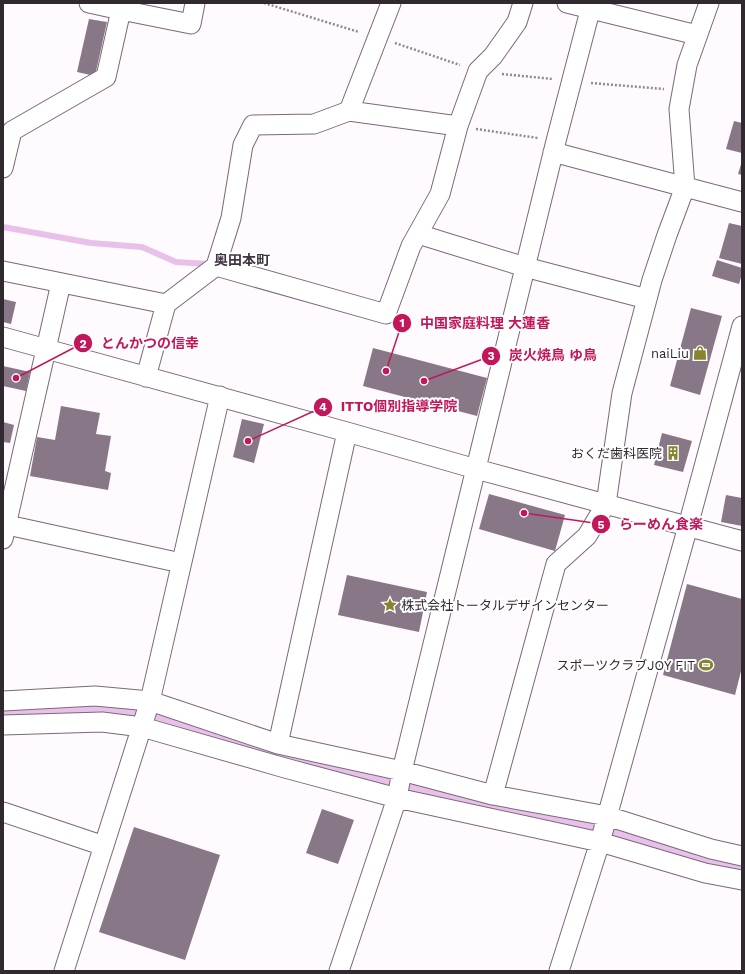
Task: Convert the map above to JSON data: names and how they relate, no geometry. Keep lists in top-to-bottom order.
{
  "districts": ["奥田本町"],
  "places": {
    "shop": ["naiLiu"],
    "other": [
      "中国家庭料理 大蓮香",
      "とんかつの信幸",
      "炭火焼鳥 ゆ鳥",
      "ITTO個別指導学院",
      "らーめん食楽"
    ],
    "building": ["おくだ歯科医院"],
    "place": ["株式会社トータルデザインセンター"],
    "sports": ["スポーツクラブJOY FIT"]
  }
}
